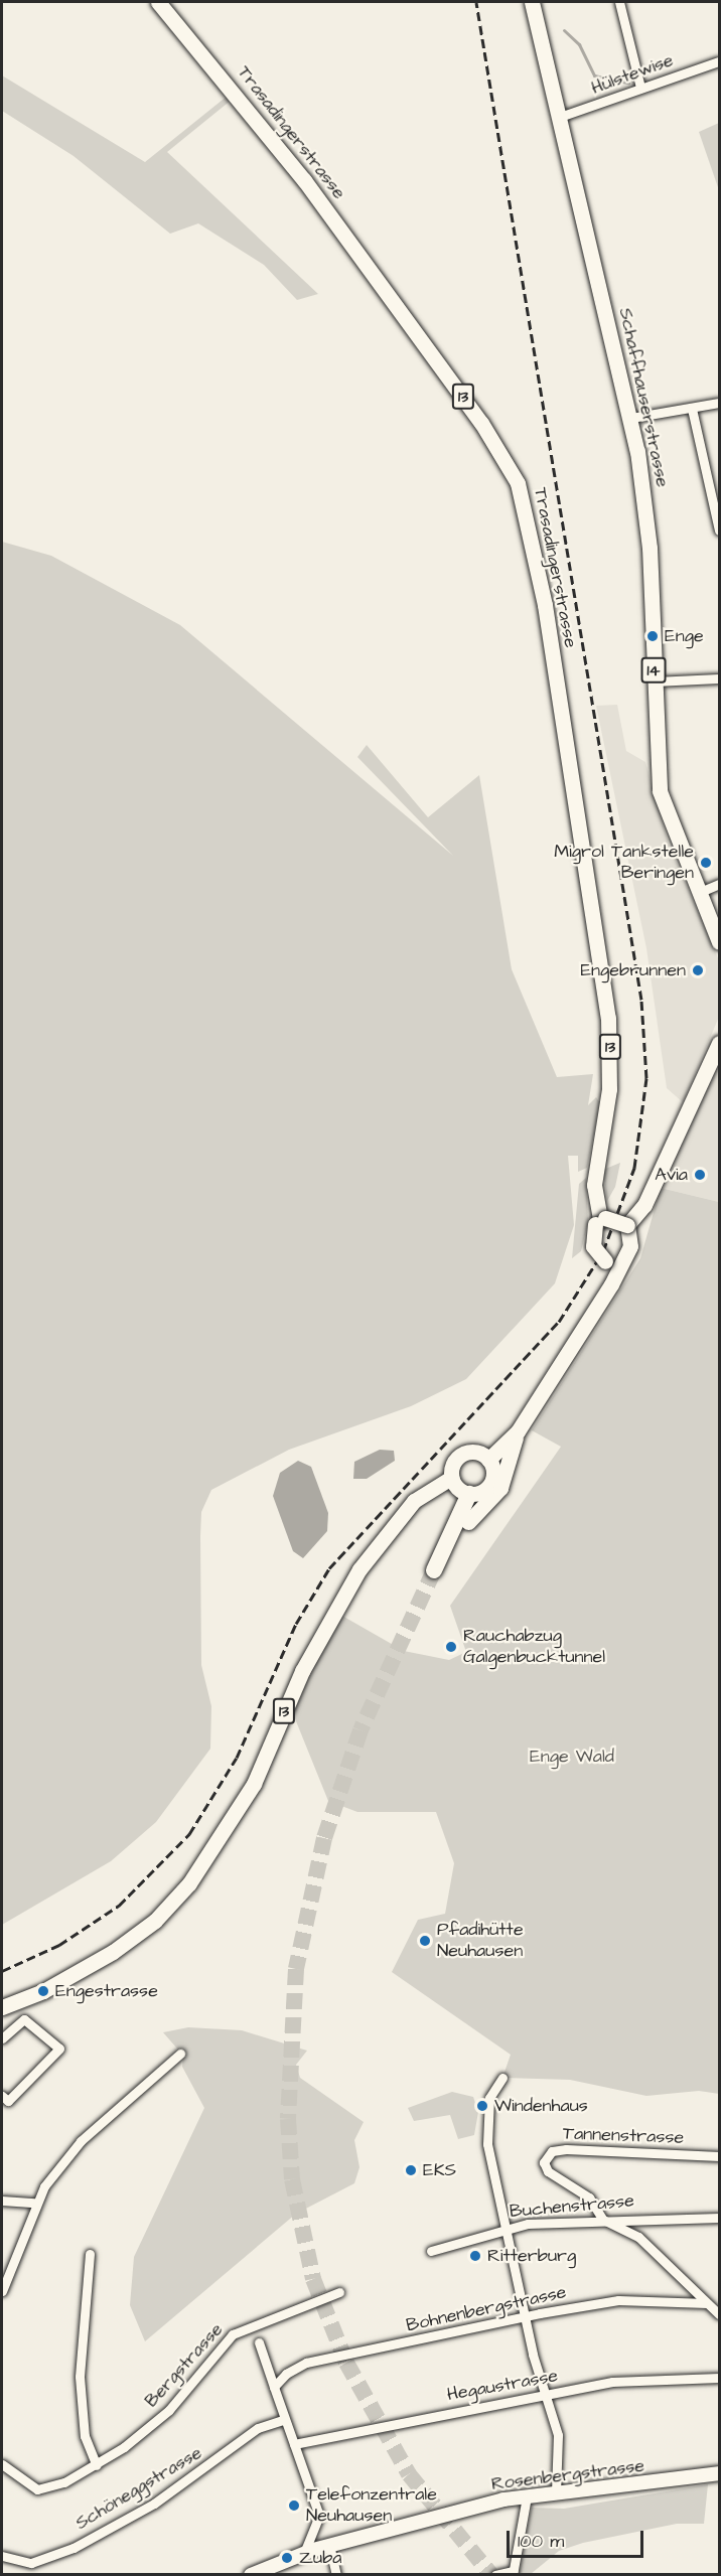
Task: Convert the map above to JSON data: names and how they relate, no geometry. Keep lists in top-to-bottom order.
{
  "streets": {
    "main road": [
      "Trasadingerstrasse",
      "13",
      "Schaffhauserstrasse",
      "14"
    ],
    "street": [
      "Hülstewise",
      "Tannenstrasse",
      "Buchenstrasse",
      "Bohnenbergstrasse",
      "Bergstrasse",
      "Hegaustrasse",
      "Rosenbergstrasse",
      "Schöneggstrasse"
    ]
  },
  "crossings": [
    ["Hülstewise", "Schaffhauserstrasse"],
    ["Trasadingerstrasse", "13"],
    ["Tannenstrasse", "Buchenstrasse"]
  ],
  "parks": ["Enge Wald"],
  "places": [
    "Enge",
    "Migrol Tankstelle Beringen",
    "Engebrunnen",
    "Avia",
    "Rauchabzug Galgenbucktunnel",
    "Pfadihütte Neuhausen",
    "Engestrasse",
    "Windenhaus",
    "EKS",
    "Ritterburg",
    "Telefonzentrale Neuhausen",
    "Zuba"
  ],
  "scale_bar": "100 m"
}
